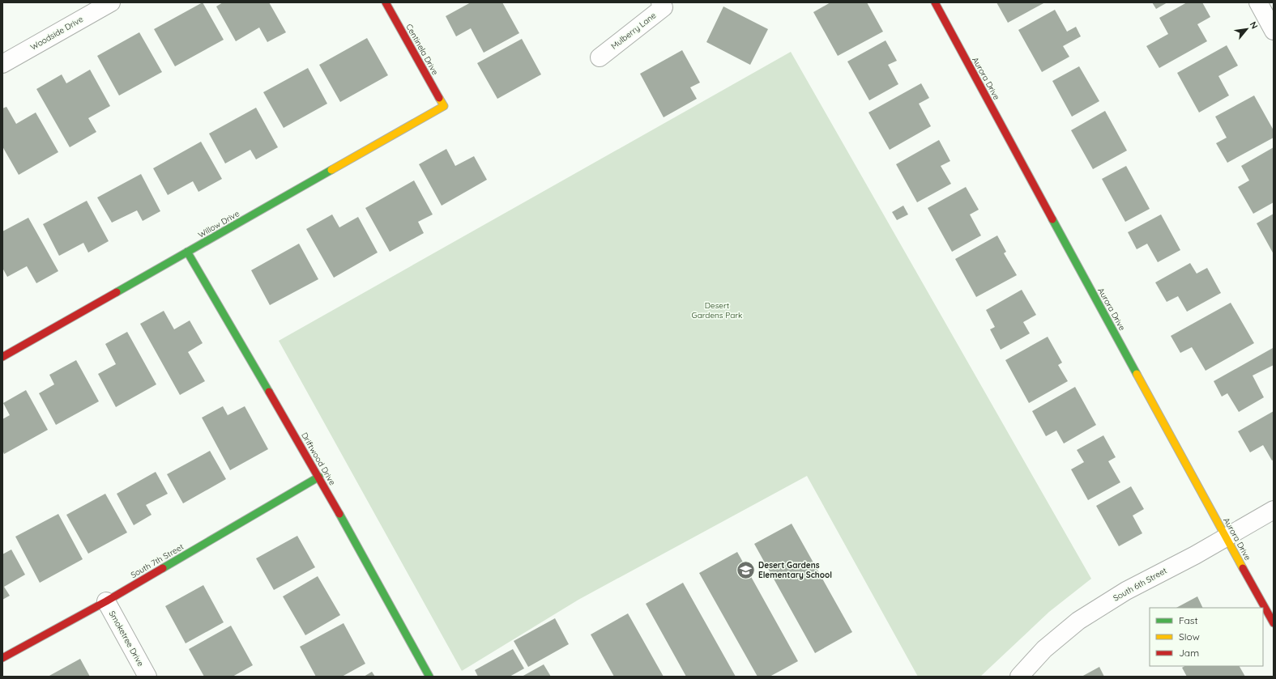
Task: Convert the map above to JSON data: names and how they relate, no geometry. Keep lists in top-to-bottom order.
{
  "streets": {
    "street": [
      "Mulberry Lane",
      "Woodside Drive",
      "Centinela Drive",
      "Aurora Drive",
      "Willow Drive",
      "Driftwood Drive",
      "South 7th Street",
      "South 6th Street",
      "Smoketree Drive"
    ]
  },
  "crossings": [
    ["Centinela Drive", "Willow Drive"],
    ["Aurora Drive", "South 6th Street"],
    ["Willow Drive", "Driftwood Drive"],
    ["Driftwood Drive", "South 7th Street"],
    ["South 7th Street", "Smoketree Drive"]
  ],
  "parks": ["Desert Gardens Park"],
  "places": {
    "school or university": ["Desert Gardens Elementary School"]
  },
  "legend": ["Fast", "Slow", "Jam"],
  "north": "top right"
}
